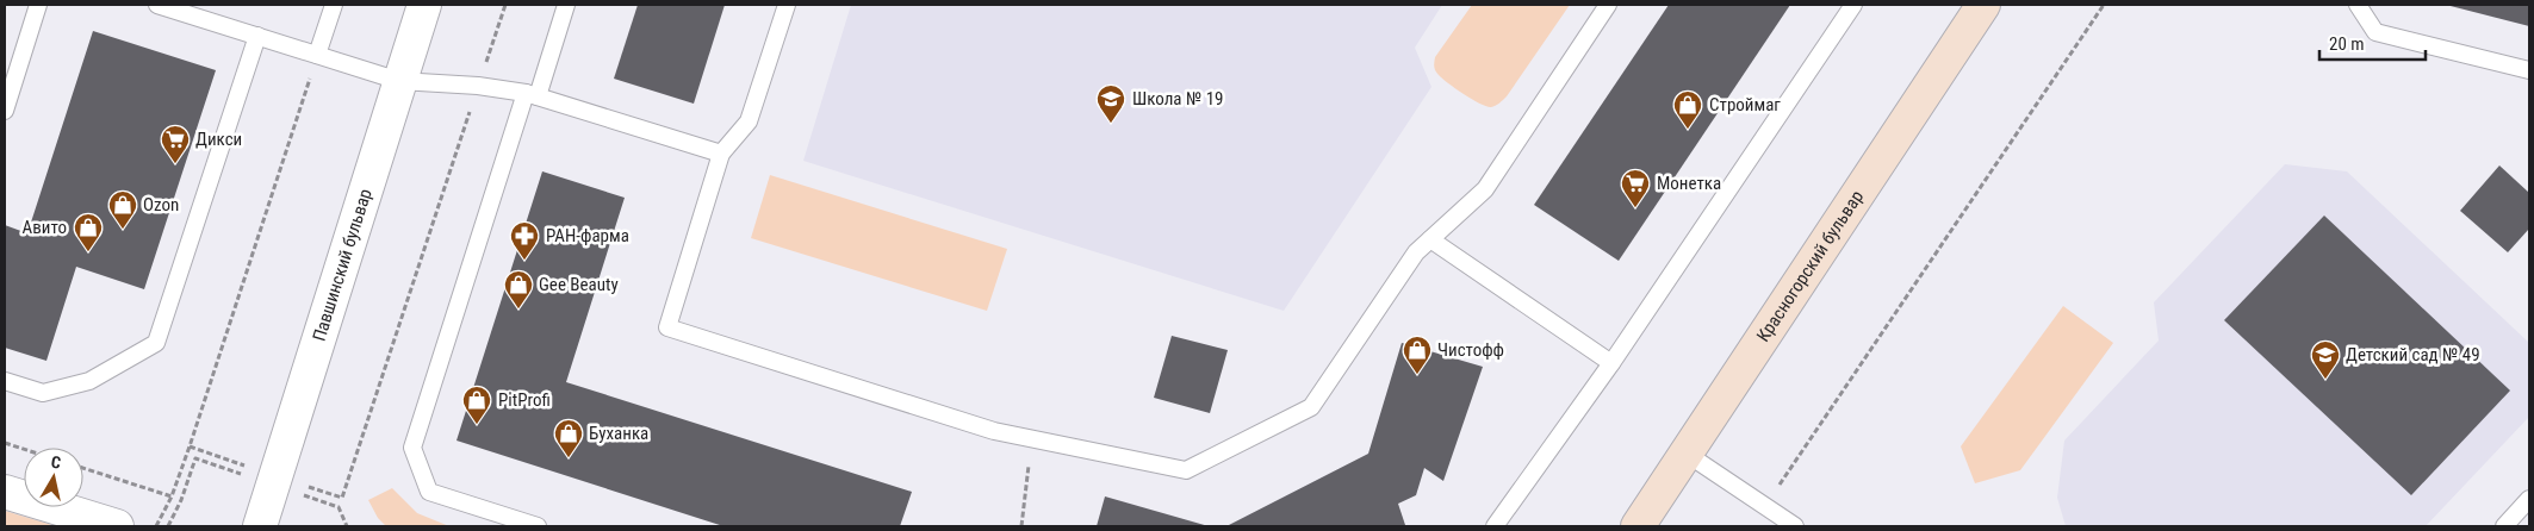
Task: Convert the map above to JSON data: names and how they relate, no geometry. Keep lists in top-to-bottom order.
{
  "streets": {
    "main road": ["Красногорский бульвар"],
    "street": ["Павшинский бульвар"]
  },
  "places": {
    "school or university": ["Школа № 19", "Детский сад № 49"],
    "shop": [
      "Строймаг",
      "Ozon",
      "Авито",
      "Gee Beauty",
      "Чистофф",
      "PitProfi",
      "Буханка"
    ],
    "supermarket": ["Дикси", "Монетка"],
    "pharmacy": ["РАН-фарма"]
  },
  "scale_bar": "20 m",
  "north": "top"
}
